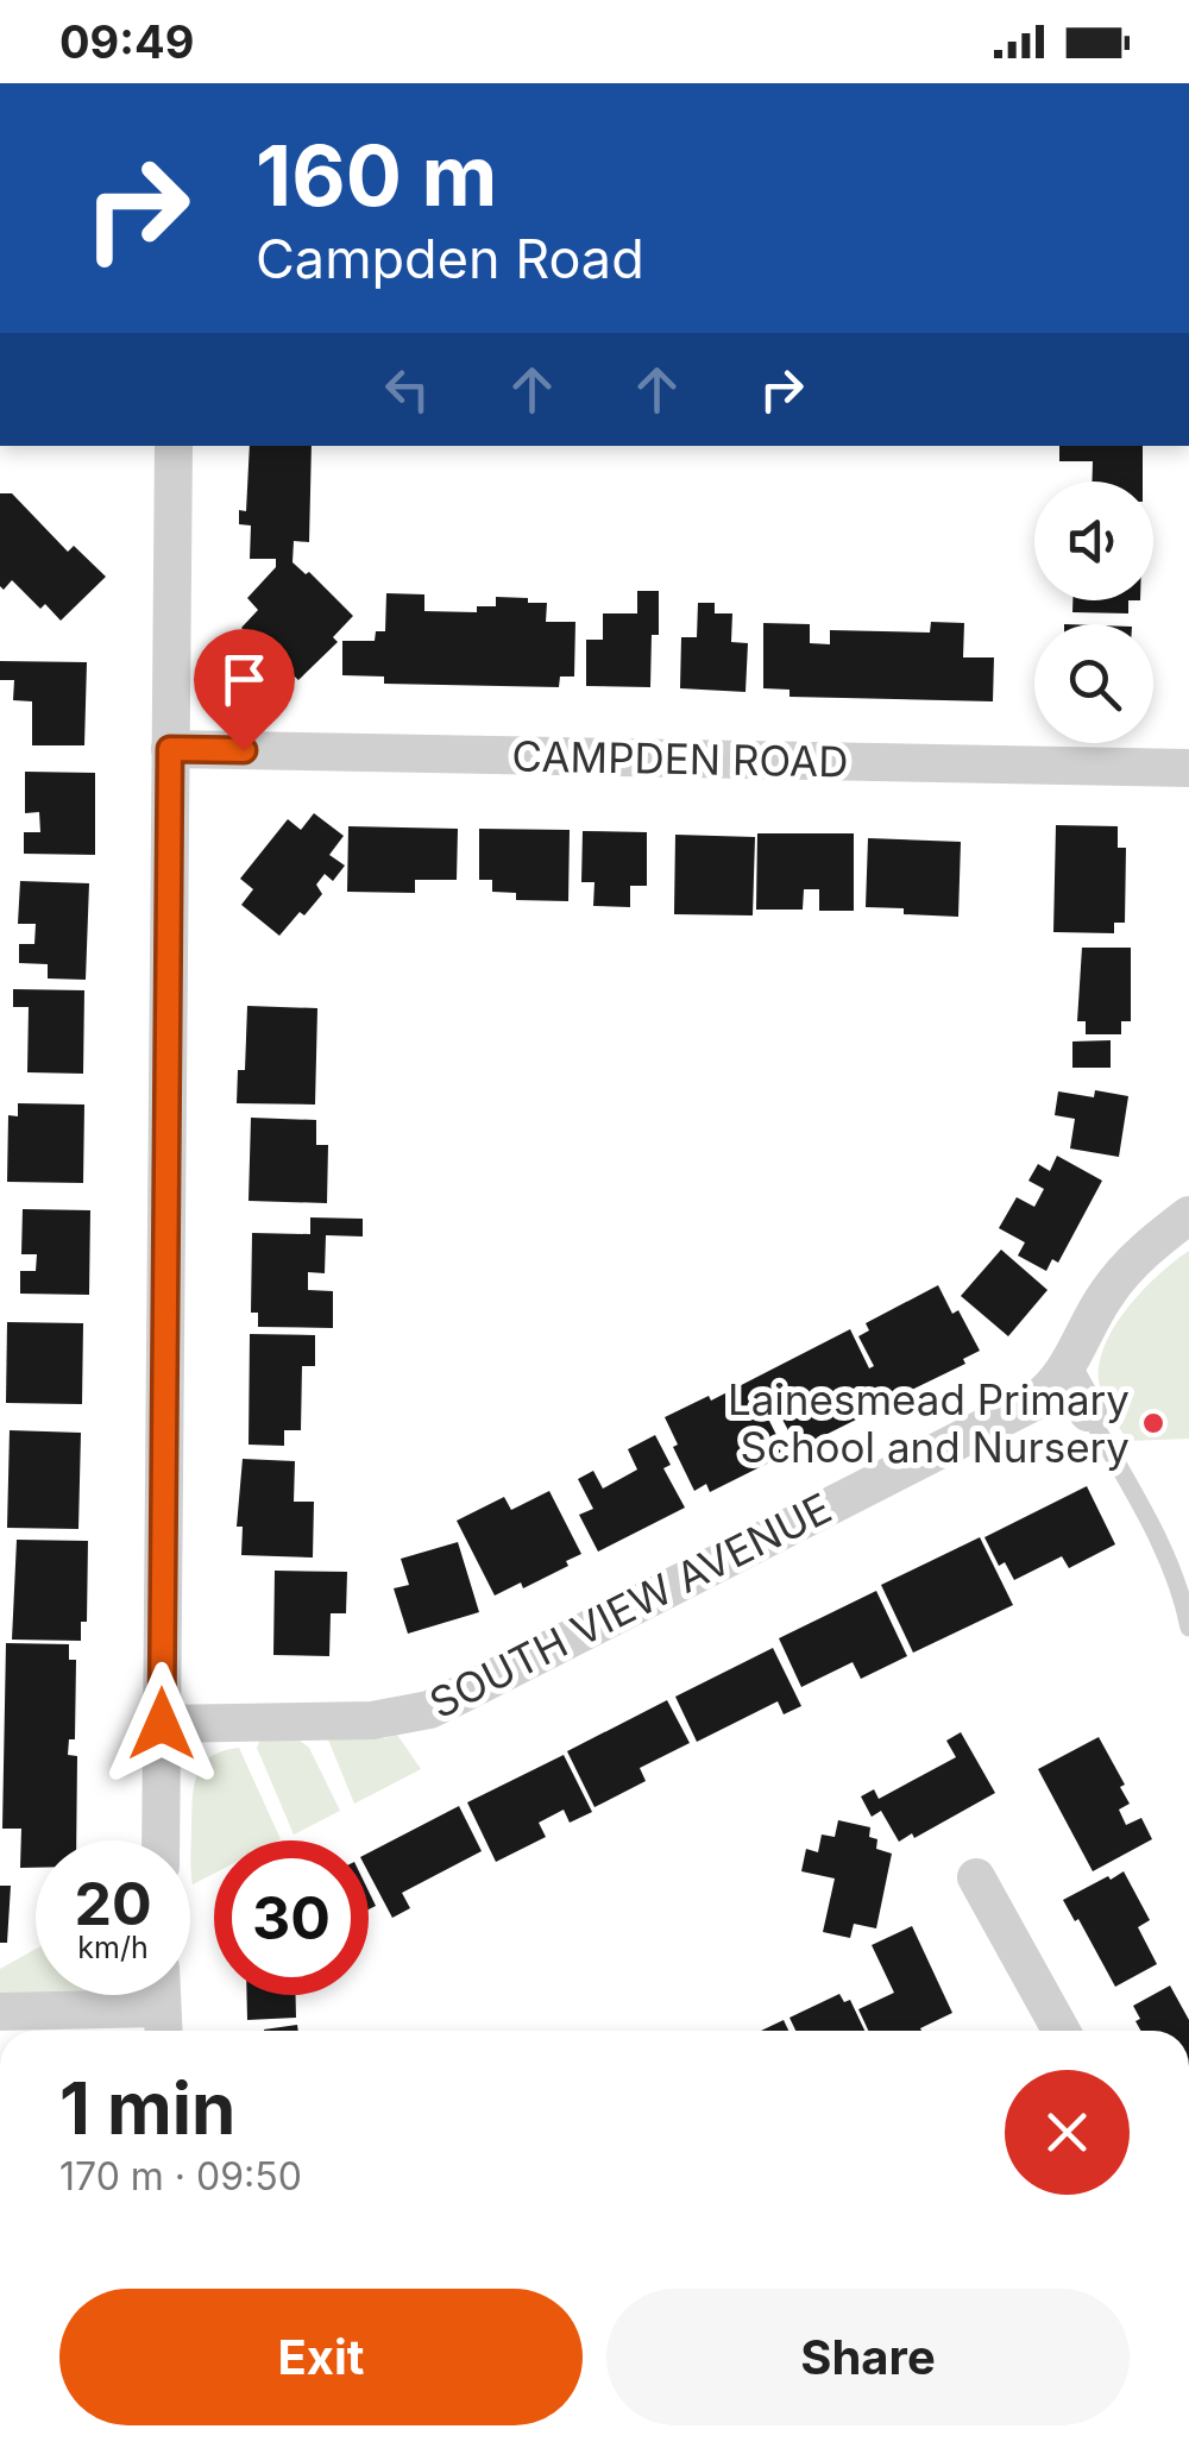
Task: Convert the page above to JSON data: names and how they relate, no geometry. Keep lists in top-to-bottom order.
{
  "streets": {
    "street": ["CAMPDEN ROAD", "SOUTH VIEW AVENUE"]
  },
  "places": ["Lainesmead Primary School and Nursery"],
  "page": {
    "status": "09:49",
    "turn": ["160 m", "Campden Road"],
    "speed": "20 km/h",
    "limit": "30",
    "heading": ["1 min", "170 m · 09:50"],
    "buttons": ["Exit", "Share"]
  }
}
